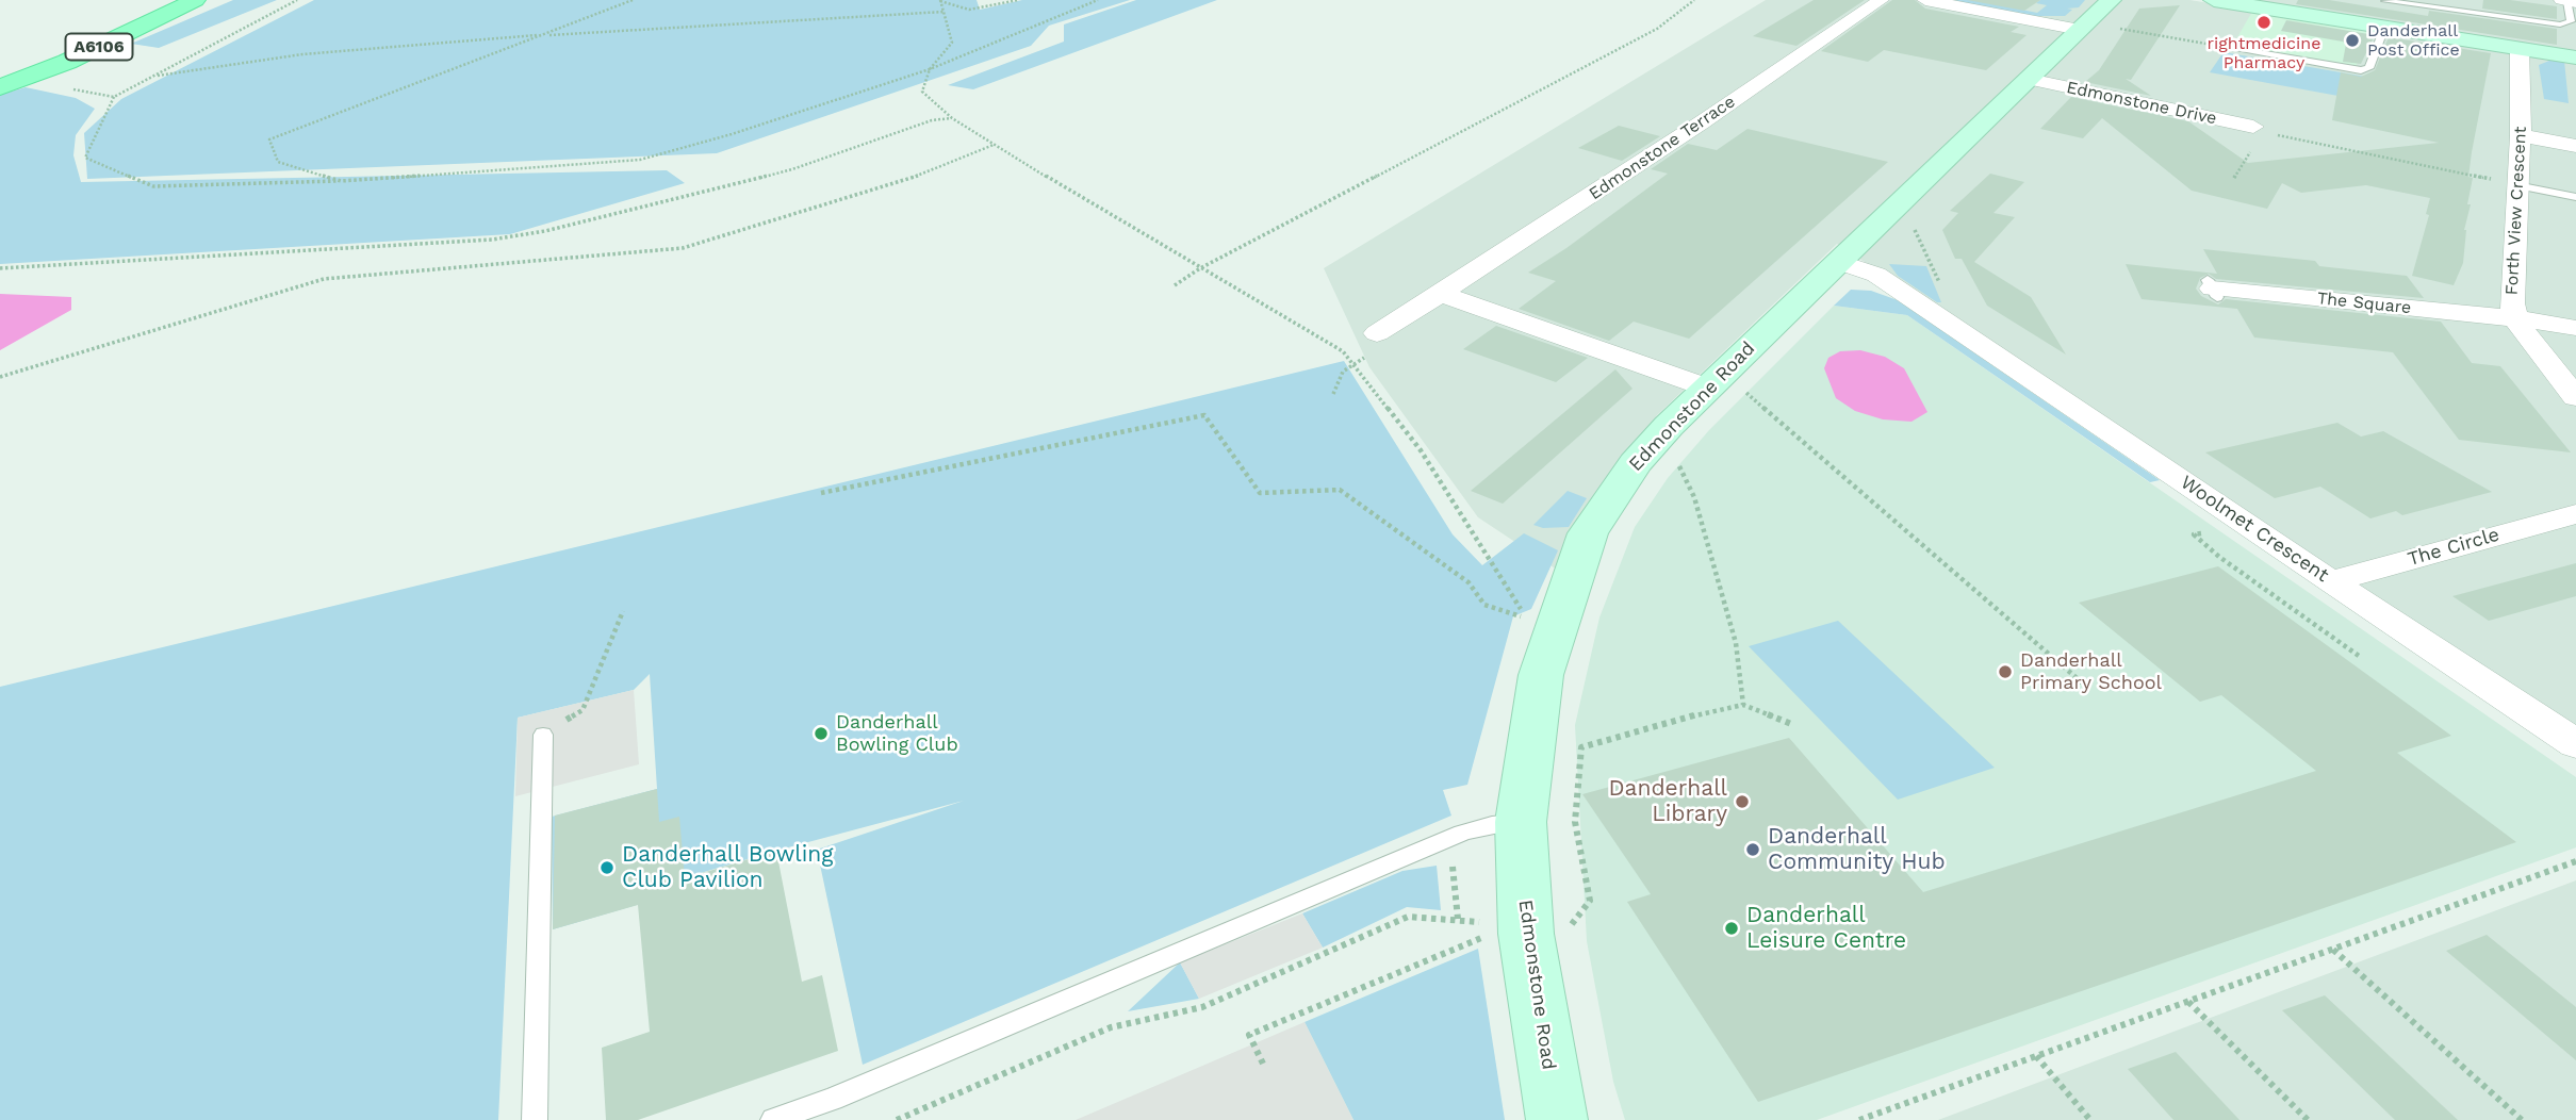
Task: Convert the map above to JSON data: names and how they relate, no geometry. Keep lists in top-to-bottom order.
{
  "streets": {
    "main road": ["A6106"],
    "street": [
      "Edmonstone Drive",
      "Edmonstone Terrace",
      "Forth View Crescent",
      "The Square",
      "Edmonstone Road",
      "Woolmet Crescent",
      "The Circle"
    ]
  },
  "crossings": [
    ["Edmonstone Drive", "Edmonstone Road"],
    ["Forth View Crescent", "The Square"],
    ["Edmonstone Road", "Woolmet Crescent"],
    ["Woolmet Crescent", "The Circle"]
  ],
  "places": [
    "rightmedicine Pharmacy",
    "Danderhall Post Office",
    "Danderhall Primary School",
    "Danderhall Bowling Club",
    "Danderhall Library",
    "Danderhall Community Hub",
    "Danderhall Bowling Club Pavilion",
    "Danderhall Leisure Centre"
  ]
}
